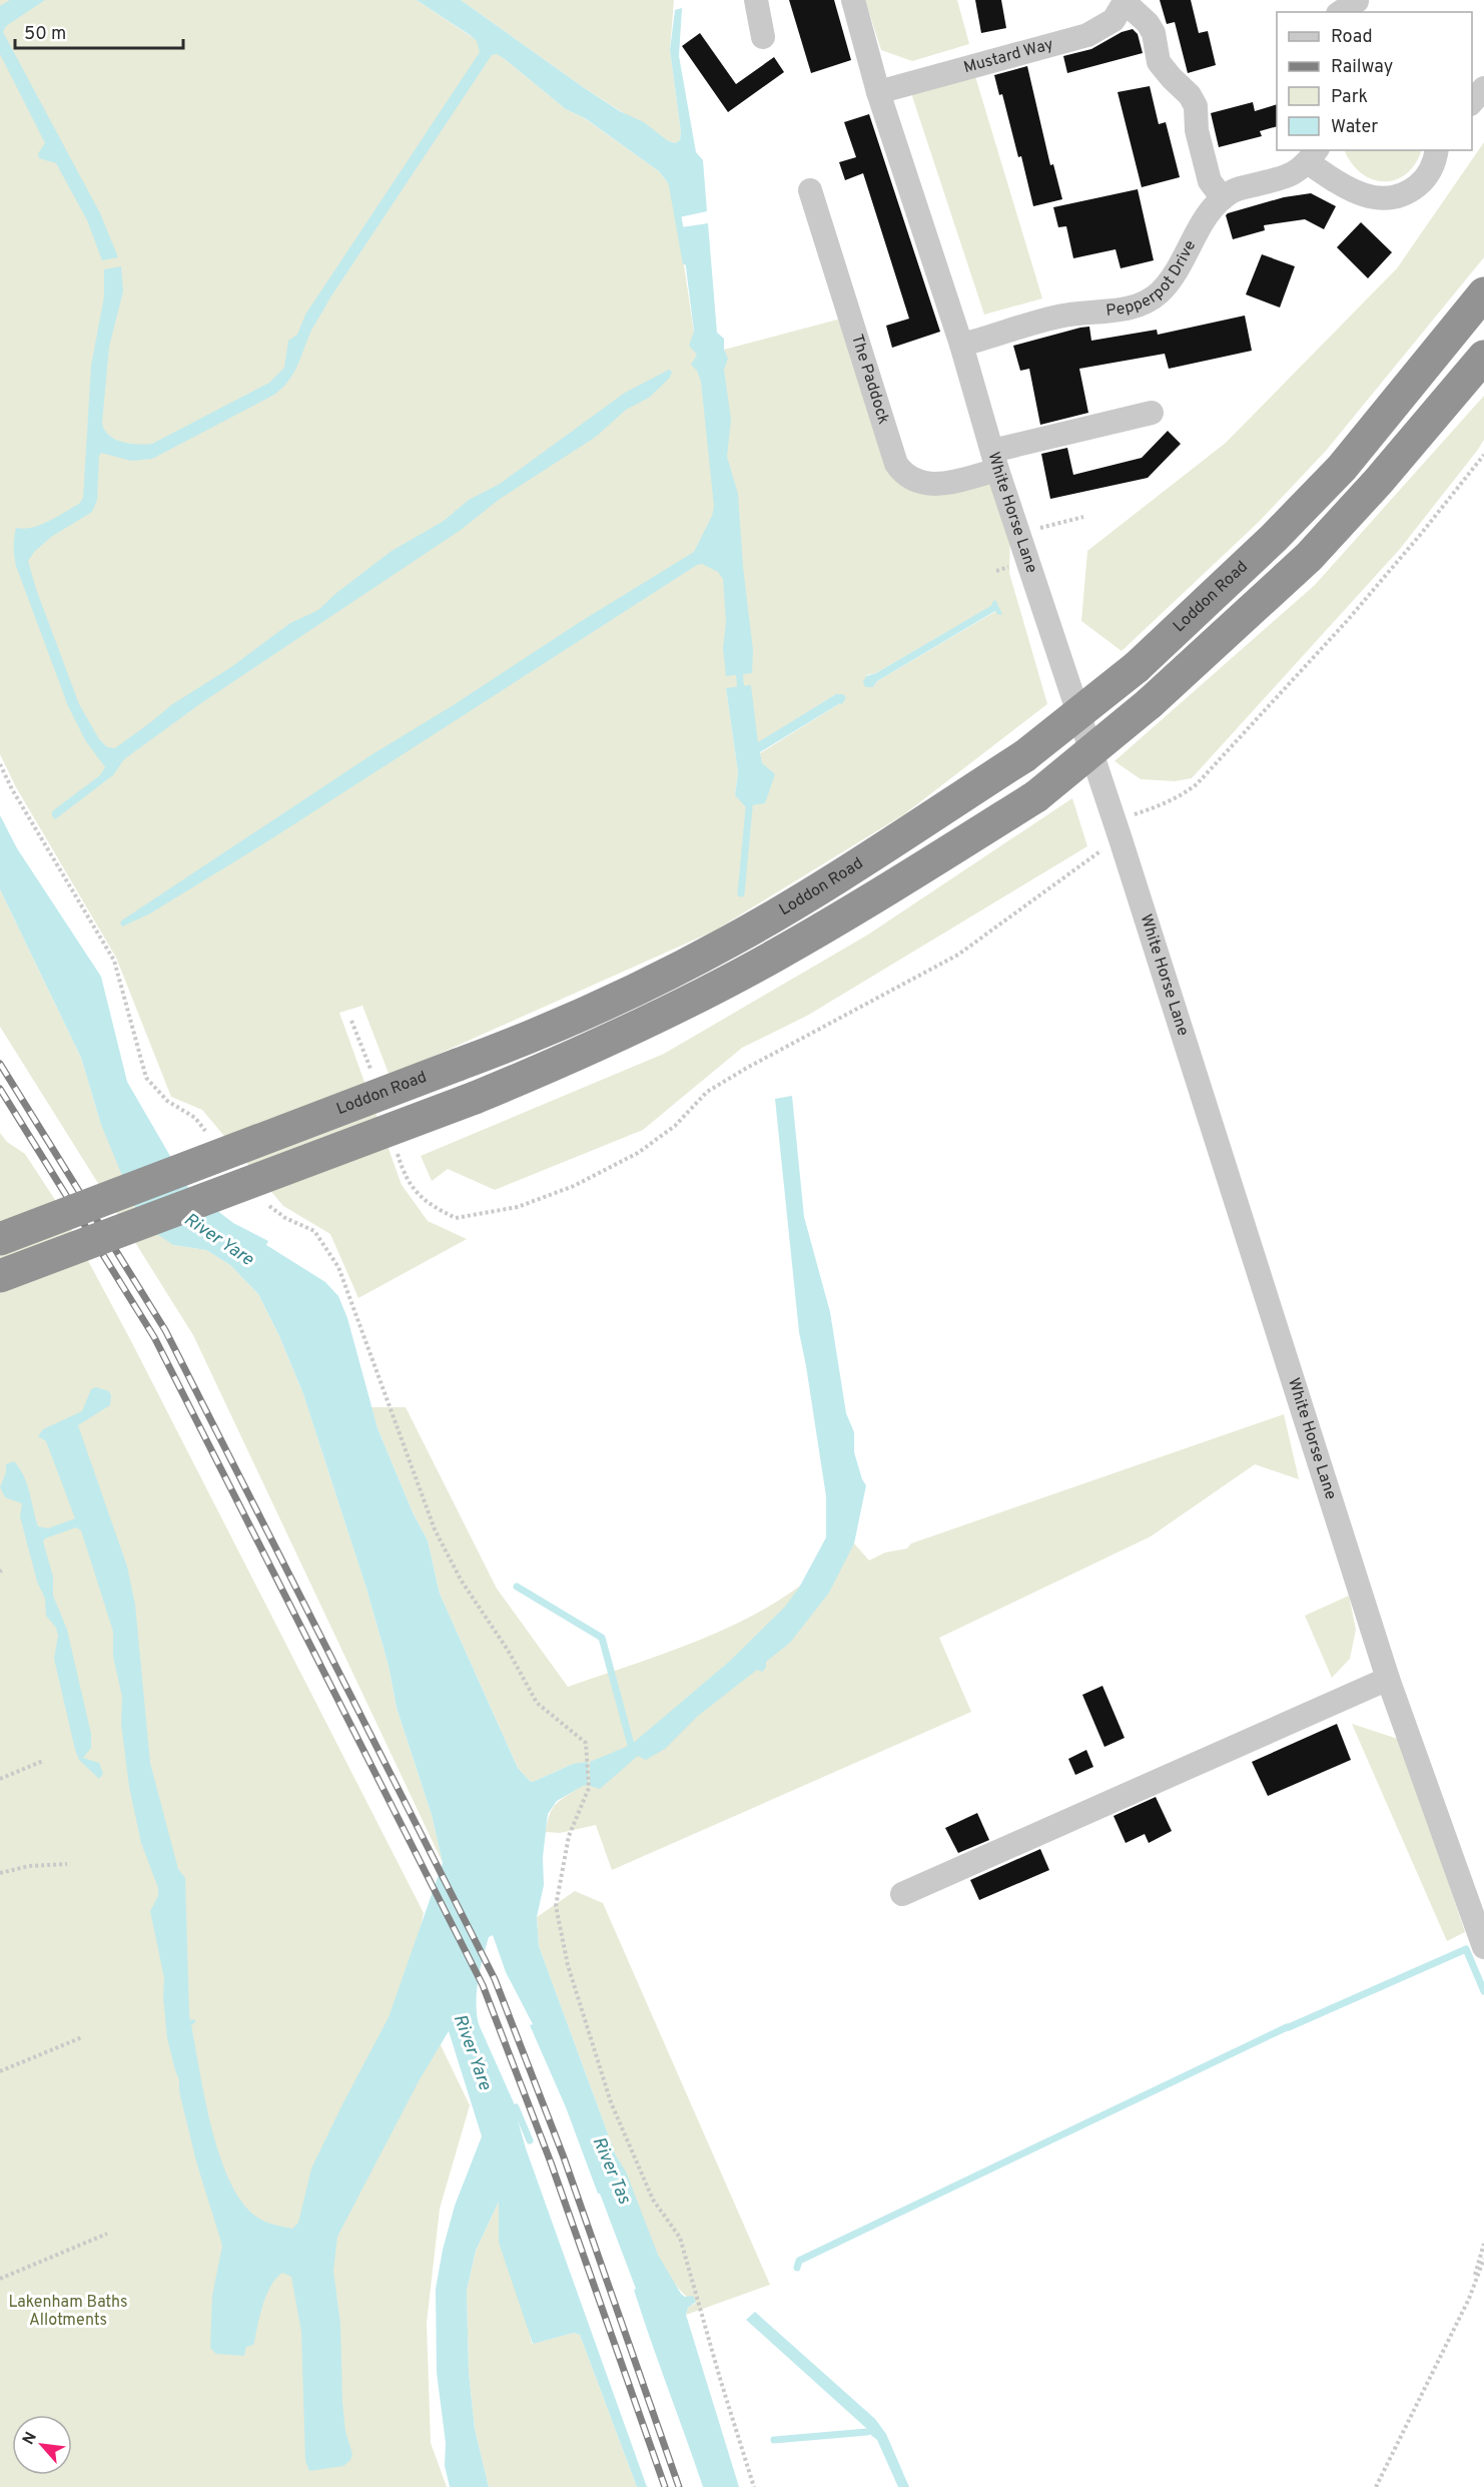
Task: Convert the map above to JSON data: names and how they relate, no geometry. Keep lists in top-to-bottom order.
{
  "streets": {
    "highway": ["Loddon Road"],
    "street": [
      "Mustard Way",
      "Pepperpot Drive",
      "The Paddock",
      "White Horse Lane"
    ]
  },
  "crossings": [
    ["Mustard Way", "White Horse Lane"],
    ["Pepperpot Drive", "White Horse Lane"],
    ["The Paddock", "White Horse Lane"]
  ],
  "water": ["River Yare", "River Tas"],
  "parks": ["Lakenham Baths Allotments"],
  "legend": [
    "Road",
    "Railway",
    "Park",
    "Water"
  ],
  "scale_bar": "50 m",
  "north": "top left"
}
